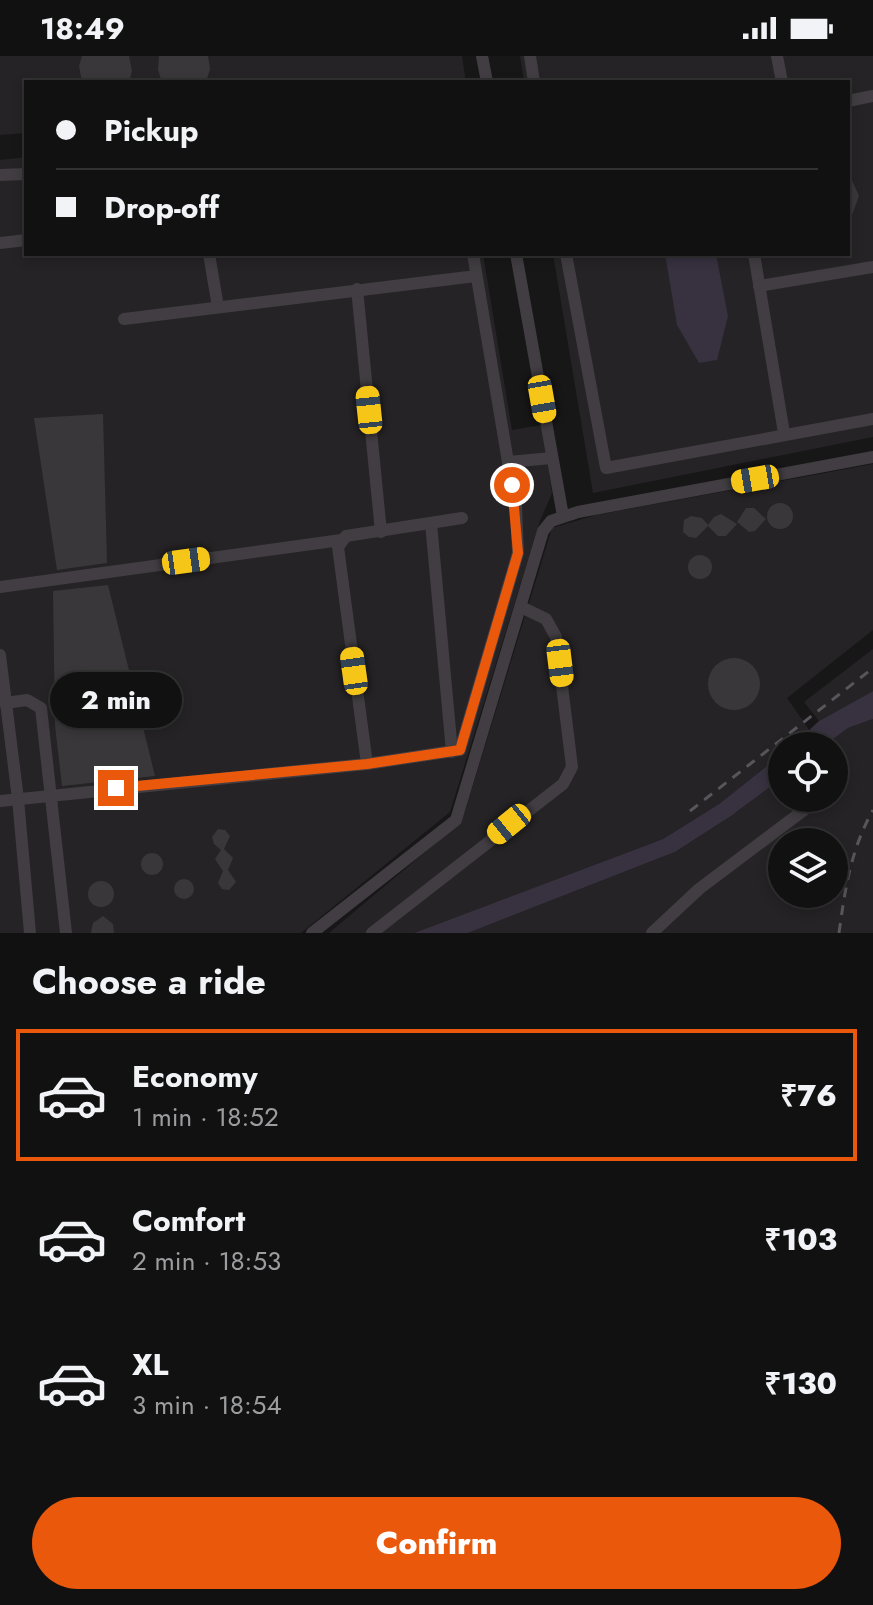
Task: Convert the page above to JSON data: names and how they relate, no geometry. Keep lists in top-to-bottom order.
{
  "page": {
    "status": "18:49",
    "banner": ["Pickup", "Drop-off"],
    "bubble": "2 min",
    "heading": "Choose a ride",
    "list": [
      {
        "name": "Economy",
        "note": "1 min · 18:52",
        "value": "₹76"
      },
      {
        "name": "Comfort",
        "note": "2 min · 18:53",
        "value": "₹103"
      },
      {
        "name": "XL",
        "note": "3 min · 18:54",
        "value": "₹130"
      }
    ],
    "buttons": "Confirm"
  }
}
